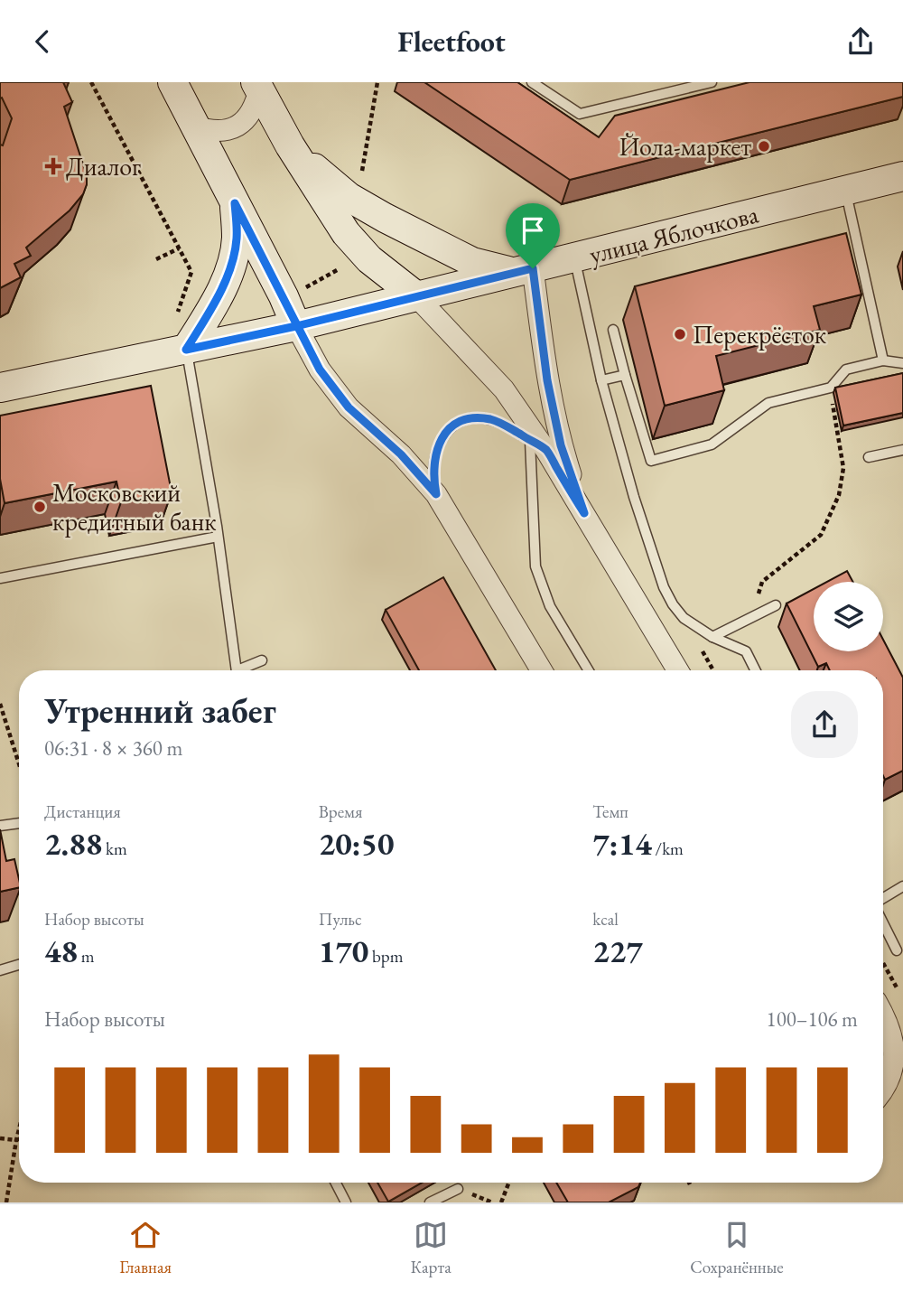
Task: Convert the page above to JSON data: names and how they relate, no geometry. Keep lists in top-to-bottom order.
{
  "streets": {
    "street": ["улица Яблочкова"]
  },
  "places": {
    "other": ["Йола-маркет", "Перекрёсток", "Московский кредитный банк"],
    "health": ["Диалог"]
  },
  "page": {
    "header": "Fleetfoot",
    "heading": ["Утренний забег", "06:31 · 8 × 360 m"],
    "stats": [
      ["Дистанция", "2.88 km"],
      ["Время", "20:50"],
      ["Темп", "7:14 /km"],
      ["Набор высоты", "48 m"],
      ["Пульс", "170 bpm"],
      ["kcal", "227"]
    ],
    "chart": ["Набор высоты", "100–106 m"],
    "tabs": ["Главная", "Карта", "Сохранённые"]
  }
}
